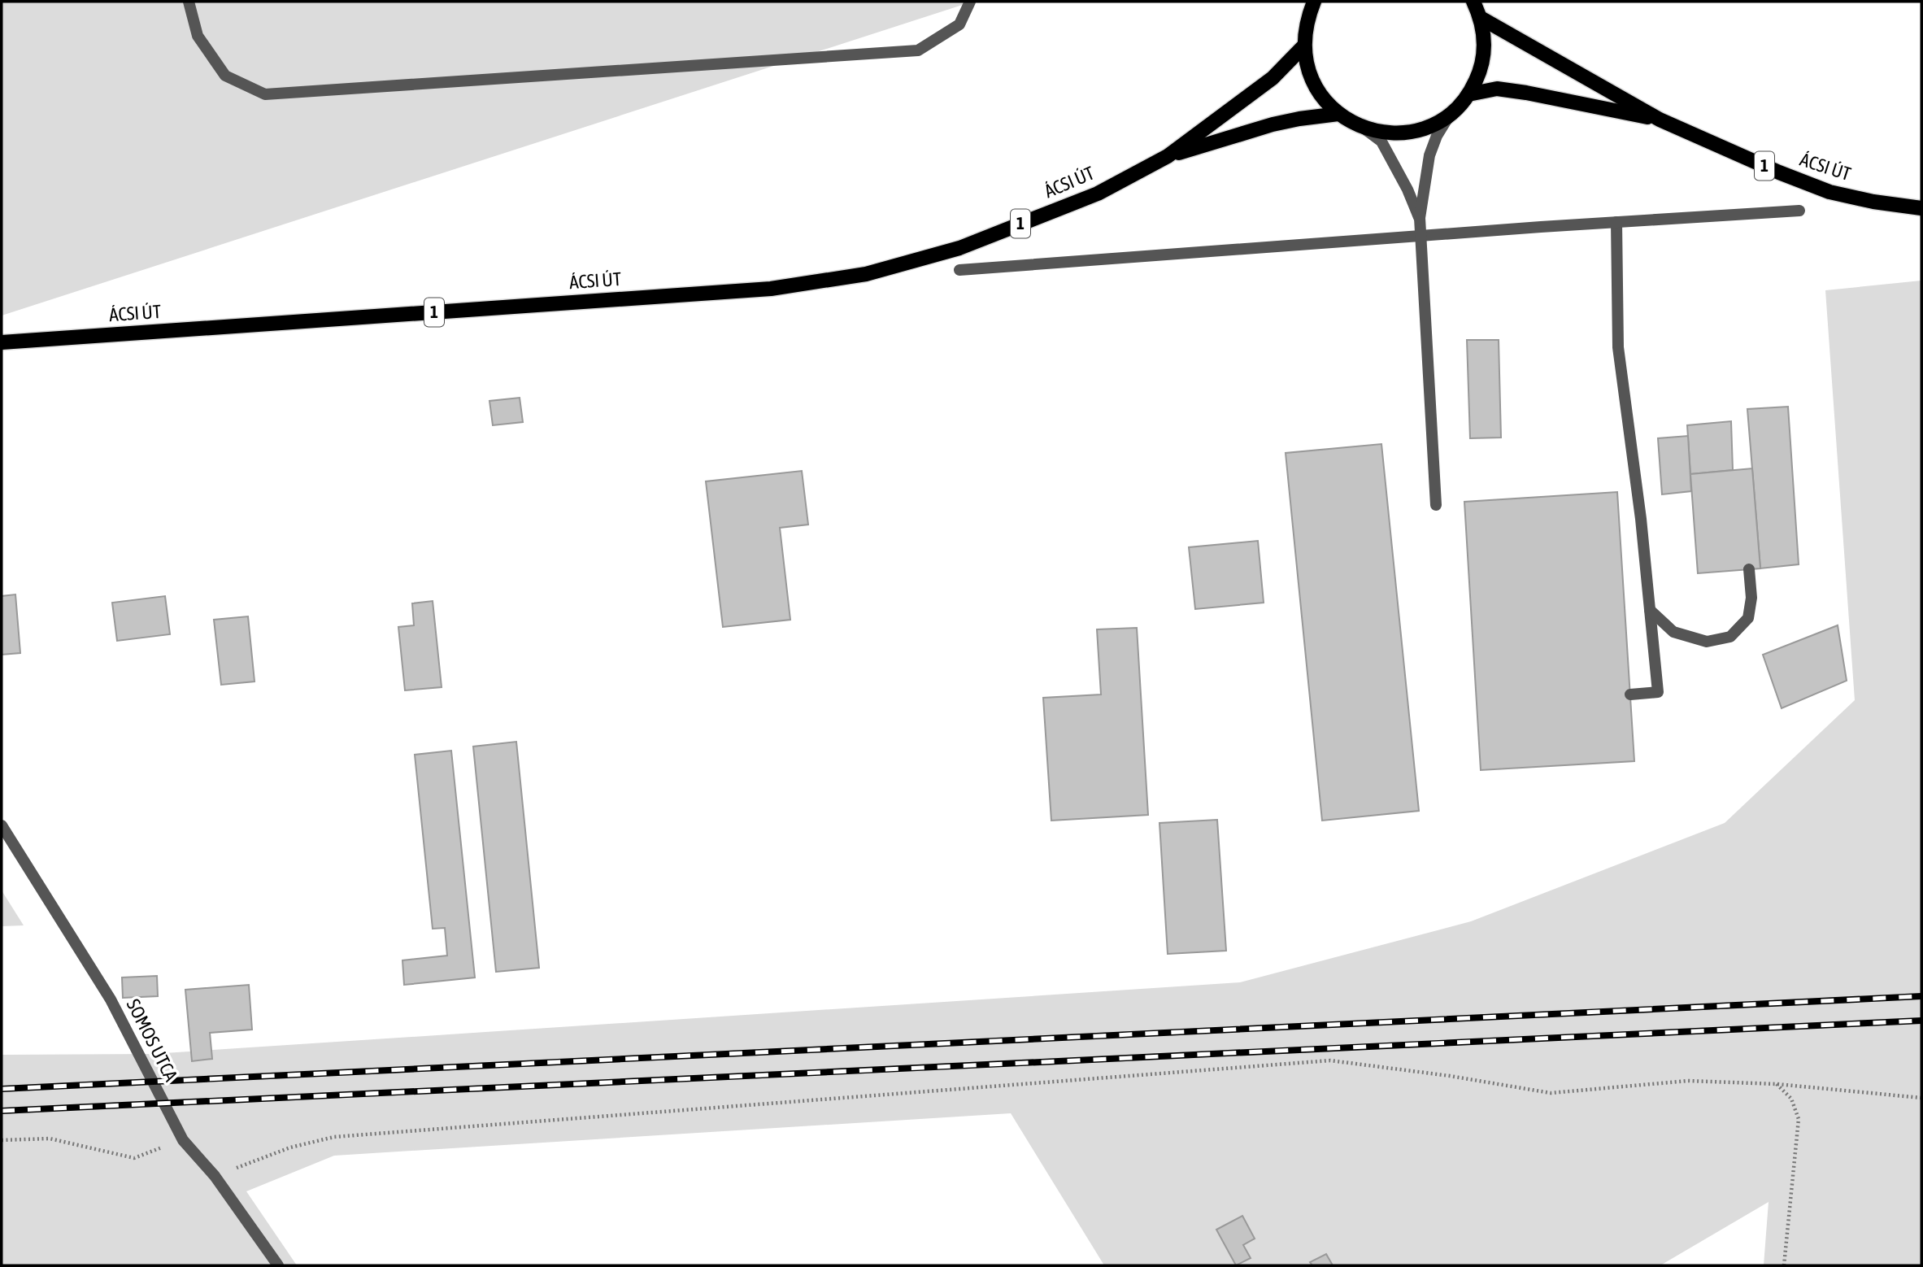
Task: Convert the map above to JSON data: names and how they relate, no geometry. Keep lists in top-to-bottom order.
{
  "streets": {
    "main road": ["1", "ÁCSI ÚT"],
    "street": ["SOMOS UTCA"]
  }
}
